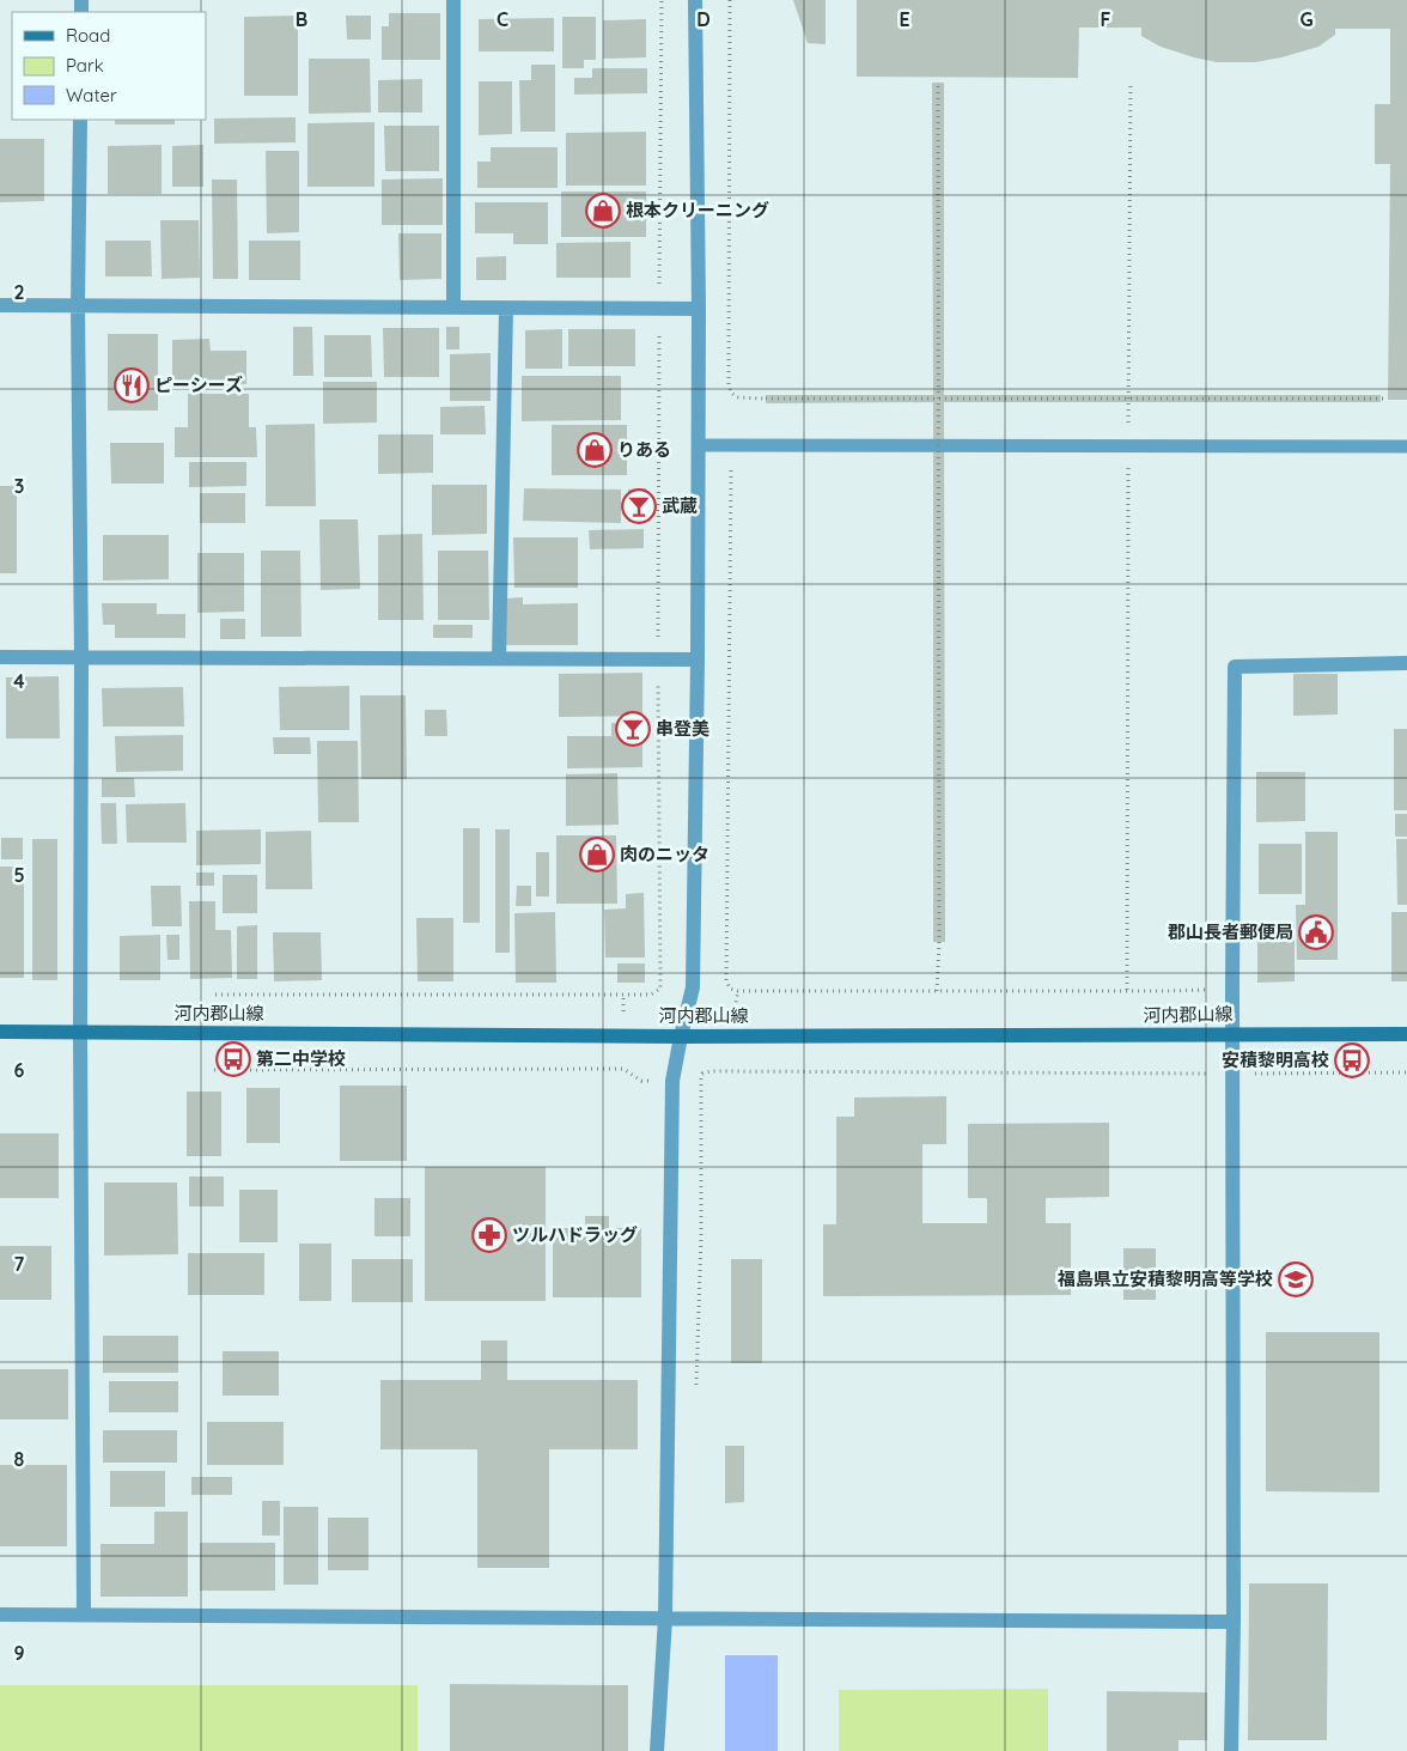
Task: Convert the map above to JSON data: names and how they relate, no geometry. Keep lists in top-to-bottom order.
{
  "streets": {
    "main road": ["河内郡山線"]
  },
  "places": {
    "shop": ["根本クリーニング", "りある", "肉のニッタ"],
    "restaurant": ["ピーシーズ"],
    "bar": ["武蔵", "串登美"],
    "public building": ["郡山長者郵便局"],
    "bus stop": ["第二中学校", "安積黎明高校"],
    "pharmacy": ["ツルハドラッグ"],
    "school or university": ["福島県立安積黎明高等学校"]
  },
  "legend": ["Road", "Park", "Water"],
  "grid": {
    "columns": [
      "B",
      "C",
      "D",
      "E",
      "F",
      "G"
    ],
    "rows": [
      "2",
      "3",
      "4",
      "5",
      "6",
      "7",
      "8",
      "9"
    ]
  }
}
